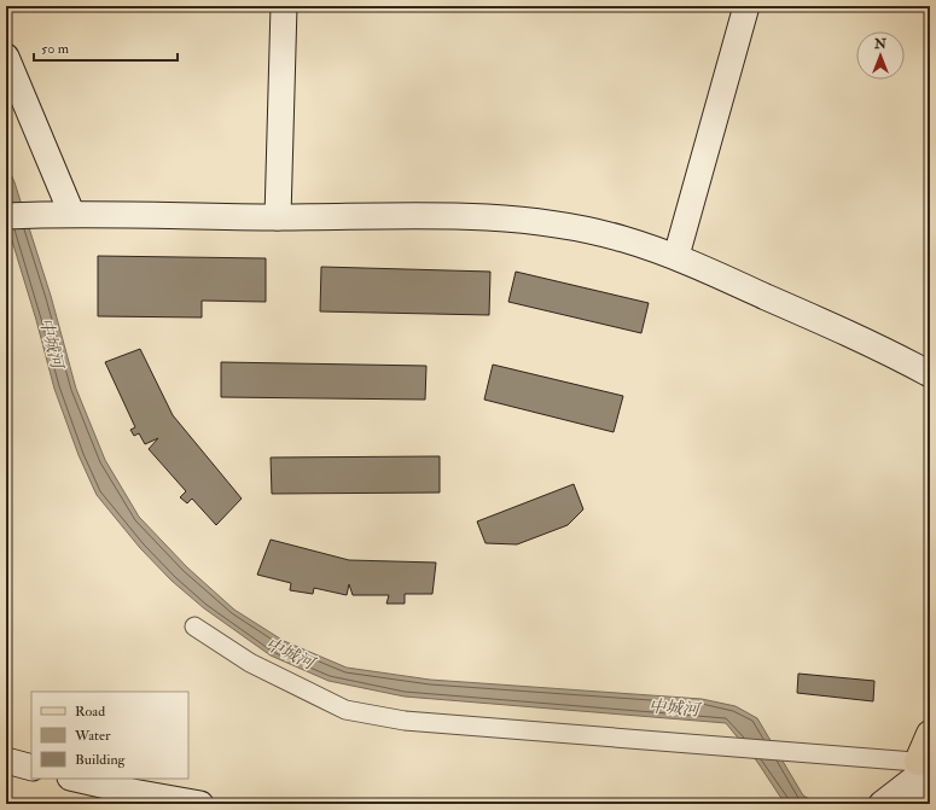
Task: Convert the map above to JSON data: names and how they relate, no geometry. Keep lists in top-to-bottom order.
{
  "water": ["中城河"],
  "legend": ["Road", "Water", "Building"],
  "scale_bar": "50 m",
  "north": "top"
}
